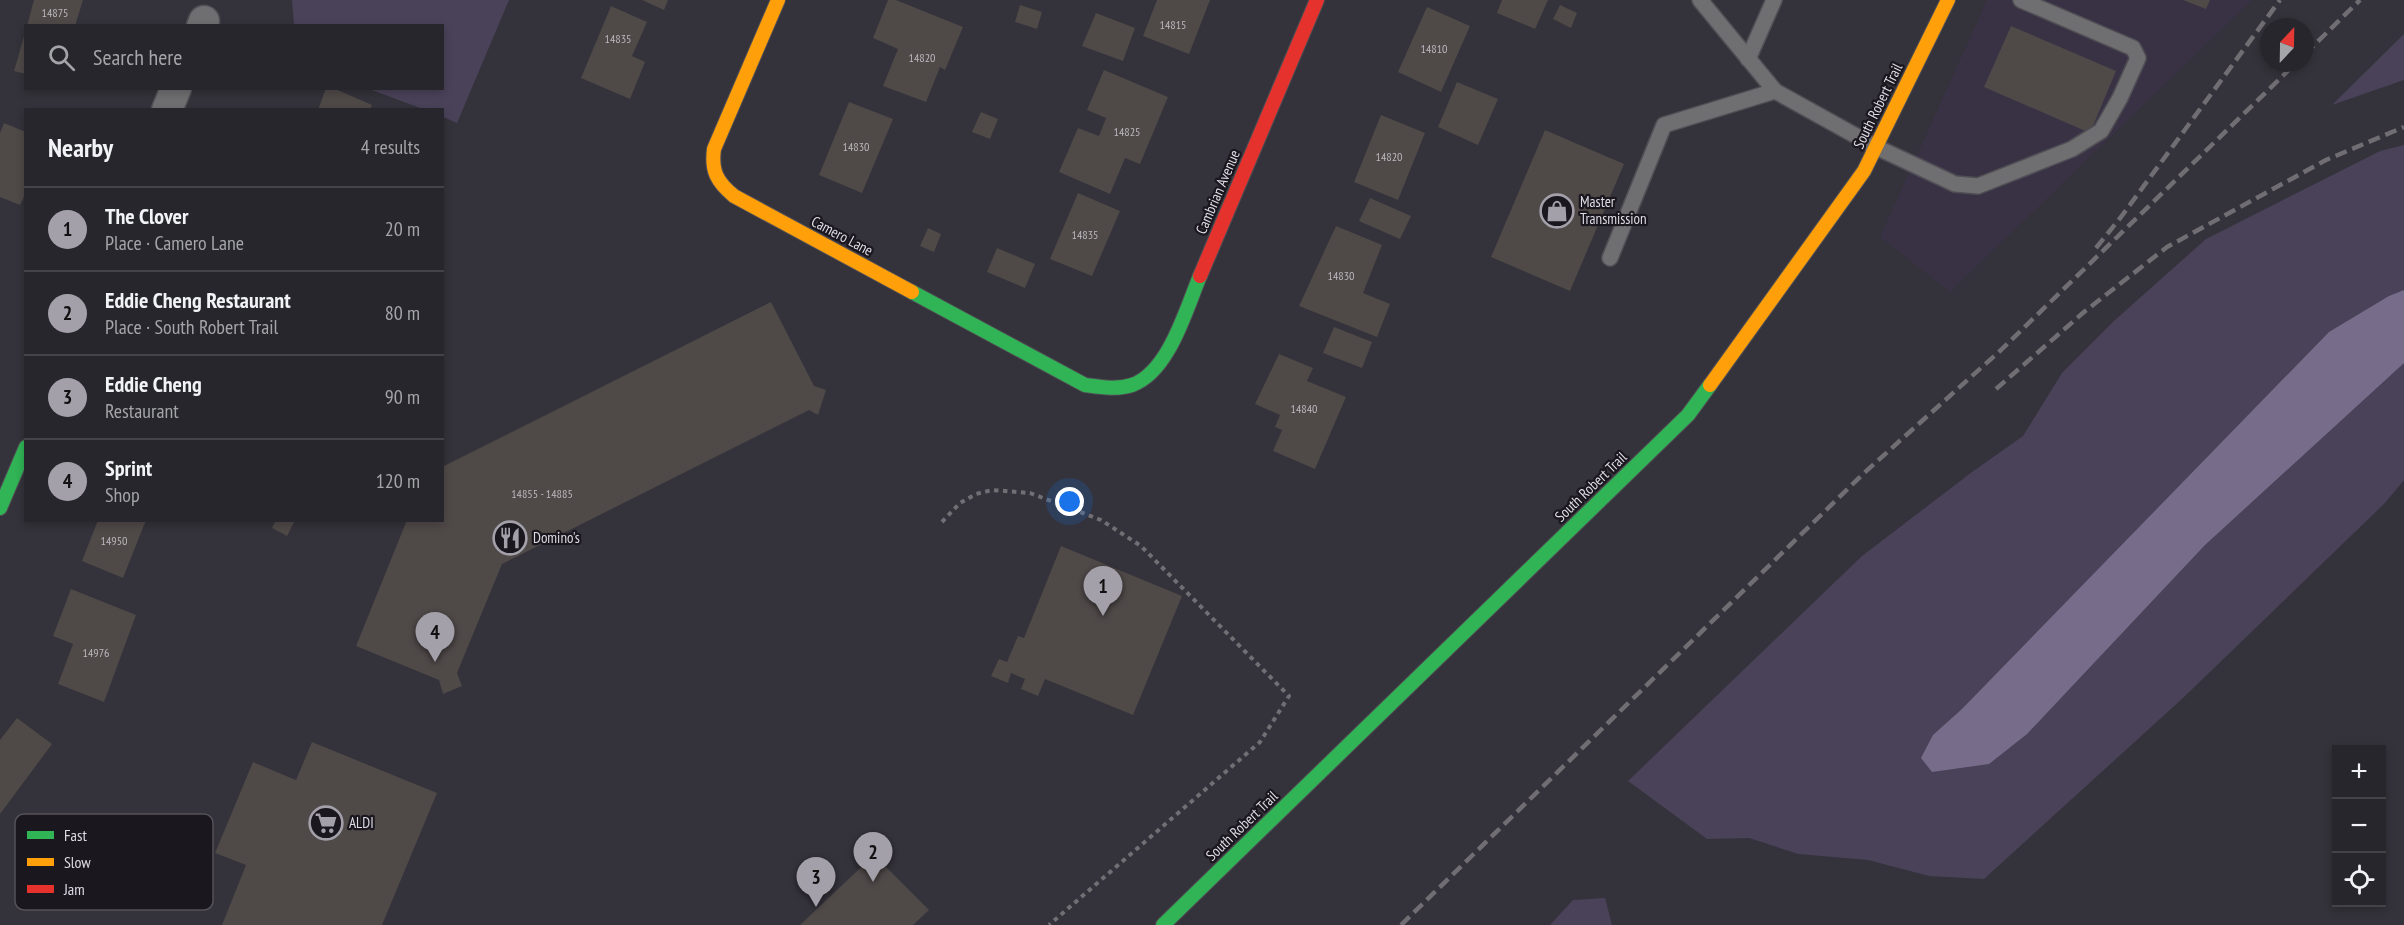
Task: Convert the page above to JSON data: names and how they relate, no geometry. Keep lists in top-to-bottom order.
{
  "streets": {
    "main road": ["South Robert Trail", "Cambrian Avenue", "Camero Lane"]
  },
  "crossings": [
    ["Cambrian Avenue", "Camero Lane"]
  ],
  "places": {
    "shop": ["Master Transmission"],
    "restaurant": ["Domino's"],
    "supermarket": ["ALDI"]
  },
  "house_numbers": [
    "14875",
    "14815",
    "14835",
    "14810",
    "14820",
    "14825",
    "14830",
    "14820",
    "14835",
    "14830",
    "14840",
    "14855 - 14885",
    "14950",
    "14976"
  ],
  "legend": ["Fast", "Slow", "Jam"],
  "north": "top",
  "page": {
    "search": "Search here",
    "heading": ["Nearby", "4 results"],
    "list": [
      {
        "mark": "1",
        "name": "The Clover",
        "note": "Place · Camero Lane",
        "value": "20 m"
      },
      {
        "mark": "2",
        "name": "Eddie Cheng Restaurant",
        "note": "Place · South Robert Trail",
        "value": "80 m"
      },
      {
        "mark": "3",
        "name": "Eddie Cheng",
        "note": "Restaurant",
        "value": "90 m"
      },
      {
        "mark": "4",
        "name": "Sprint",
        "note": "Shop",
        "value": "120 m"
      }
    ],
    "pins": [
      "1",
      "4",
      "2",
      "3"
    ],
    "map_buttons": ["+", "−"]
  }
}
